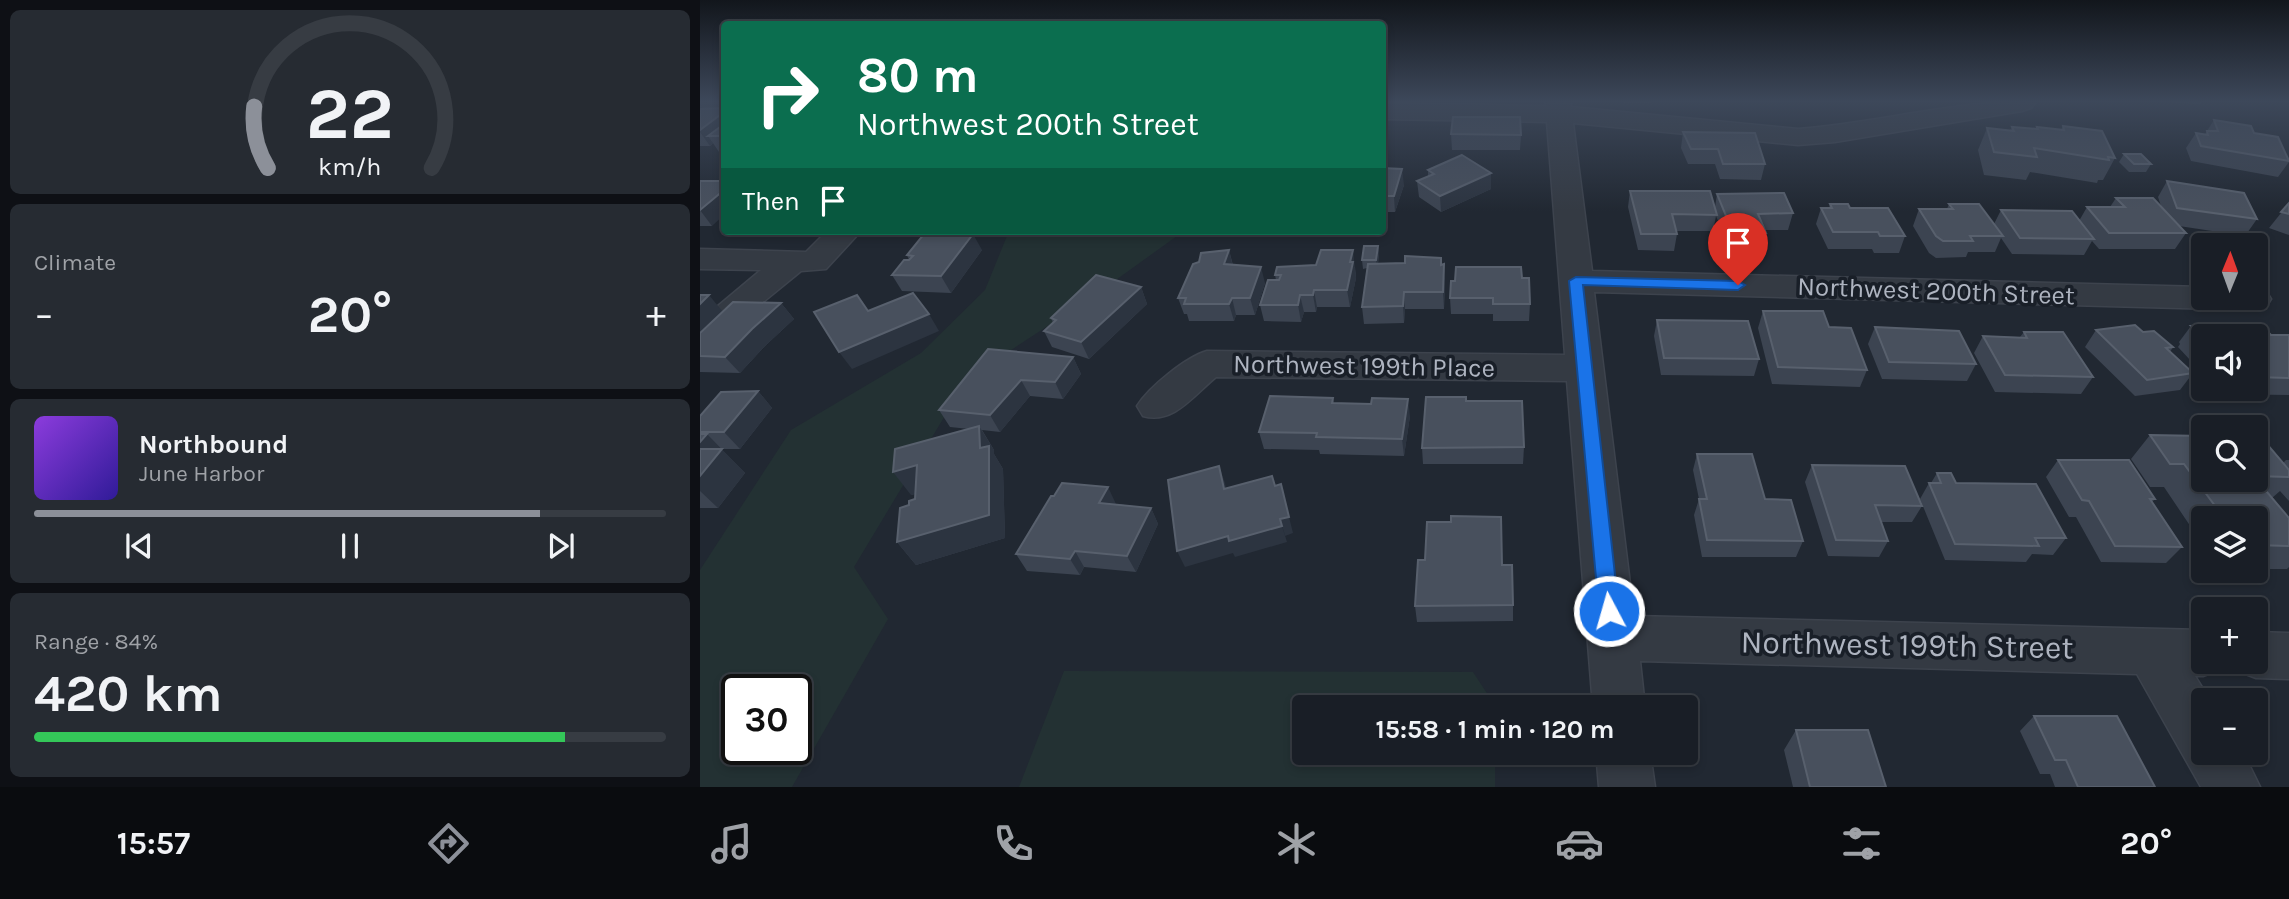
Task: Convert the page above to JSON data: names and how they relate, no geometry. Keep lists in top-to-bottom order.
{
  "streets": {
    "street": ["Northwest 200th Street", "Northwest 199th Place", "Northwest 199th Street"]
  },
  "north": "top",
  "page": {
    "turn": ["80 m", "Northwest 200th Street"],
    "then": "Then",
    "tile": [
      "Climate",
      ["Range · 84%", "420 km"]
    ],
    "map_buttons": ["+", "−"],
    "heat": ["−", "20°", "+"],
    "song": ["Northbound", "June Harbor"],
    "limit": "30",
    "trip": "15:58 · 1 min · 120 m",
    "tabs": ["15:57", "20°"],
    "gauge": ["22", "km/h"]
  }
}
